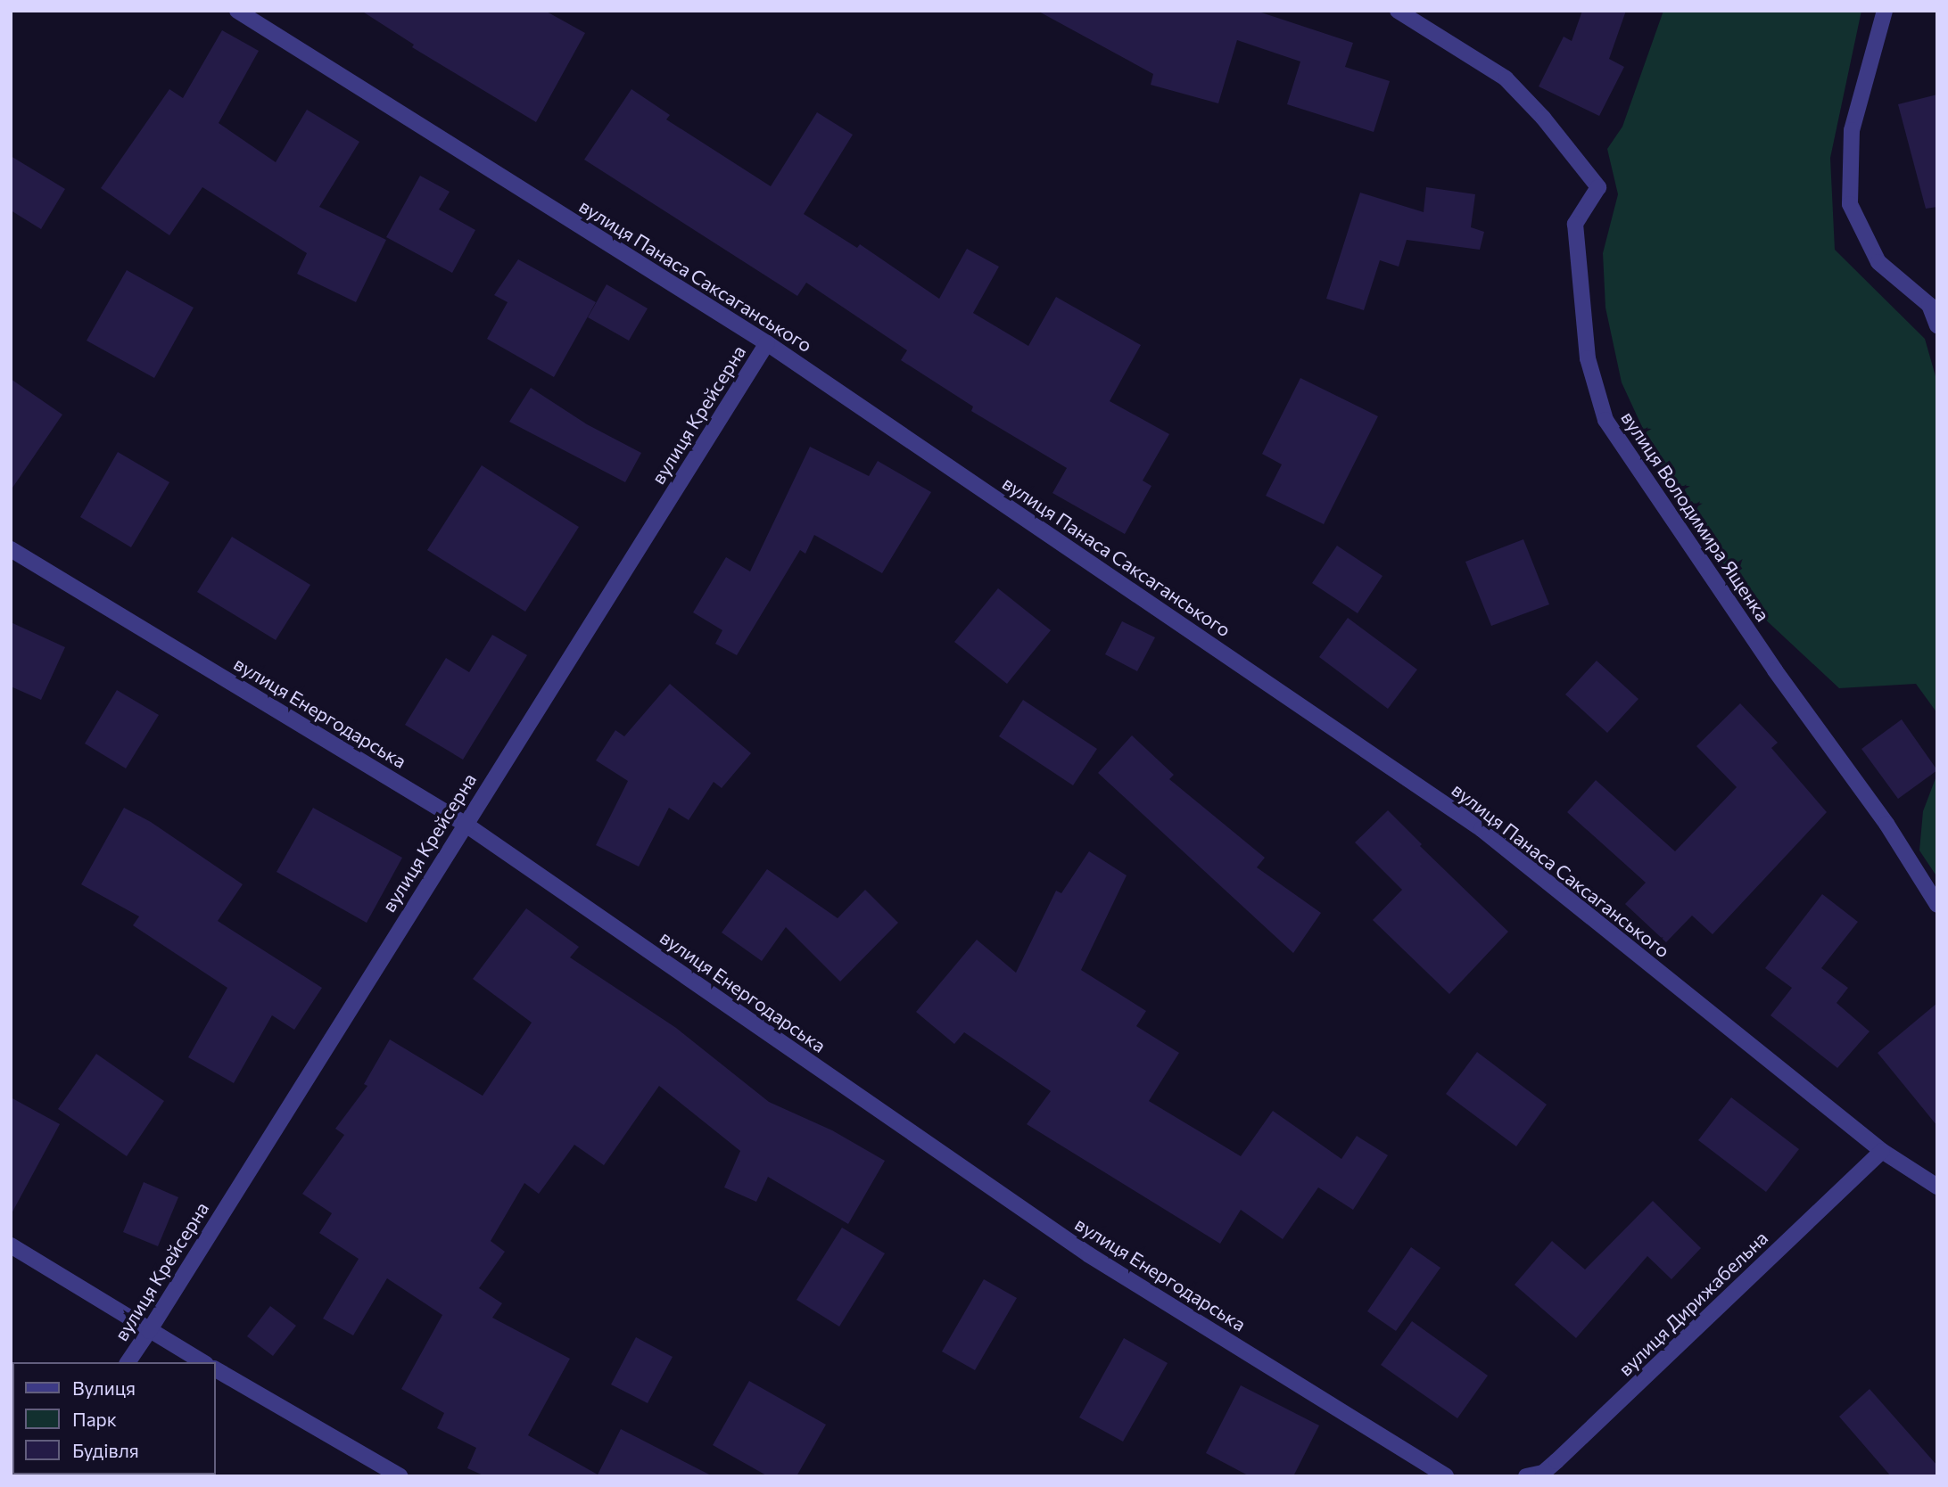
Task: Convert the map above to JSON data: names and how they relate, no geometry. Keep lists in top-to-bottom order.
{
  "streets": {
    "street": [
      "вулиця Панаса Саксаганського",
      "вулиця Крейсерна",
      "вулиця Володимира Ященка",
      "вулиця Енергодарська",
      "вулиця Дирижабельна"
    ]
  },
  "crossings": [
    ["вулиця Панаса Саксаганського", "вулиця Крейсерна"],
    ["вулиця Панаса Саксаганського", "вулиця Дирижабельна"],
    ["вулиця Крейсерна", "вулиця Енергодарська"]
  ],
  "legend": ["Вулиця", "Парк", "Будівля"]
}
